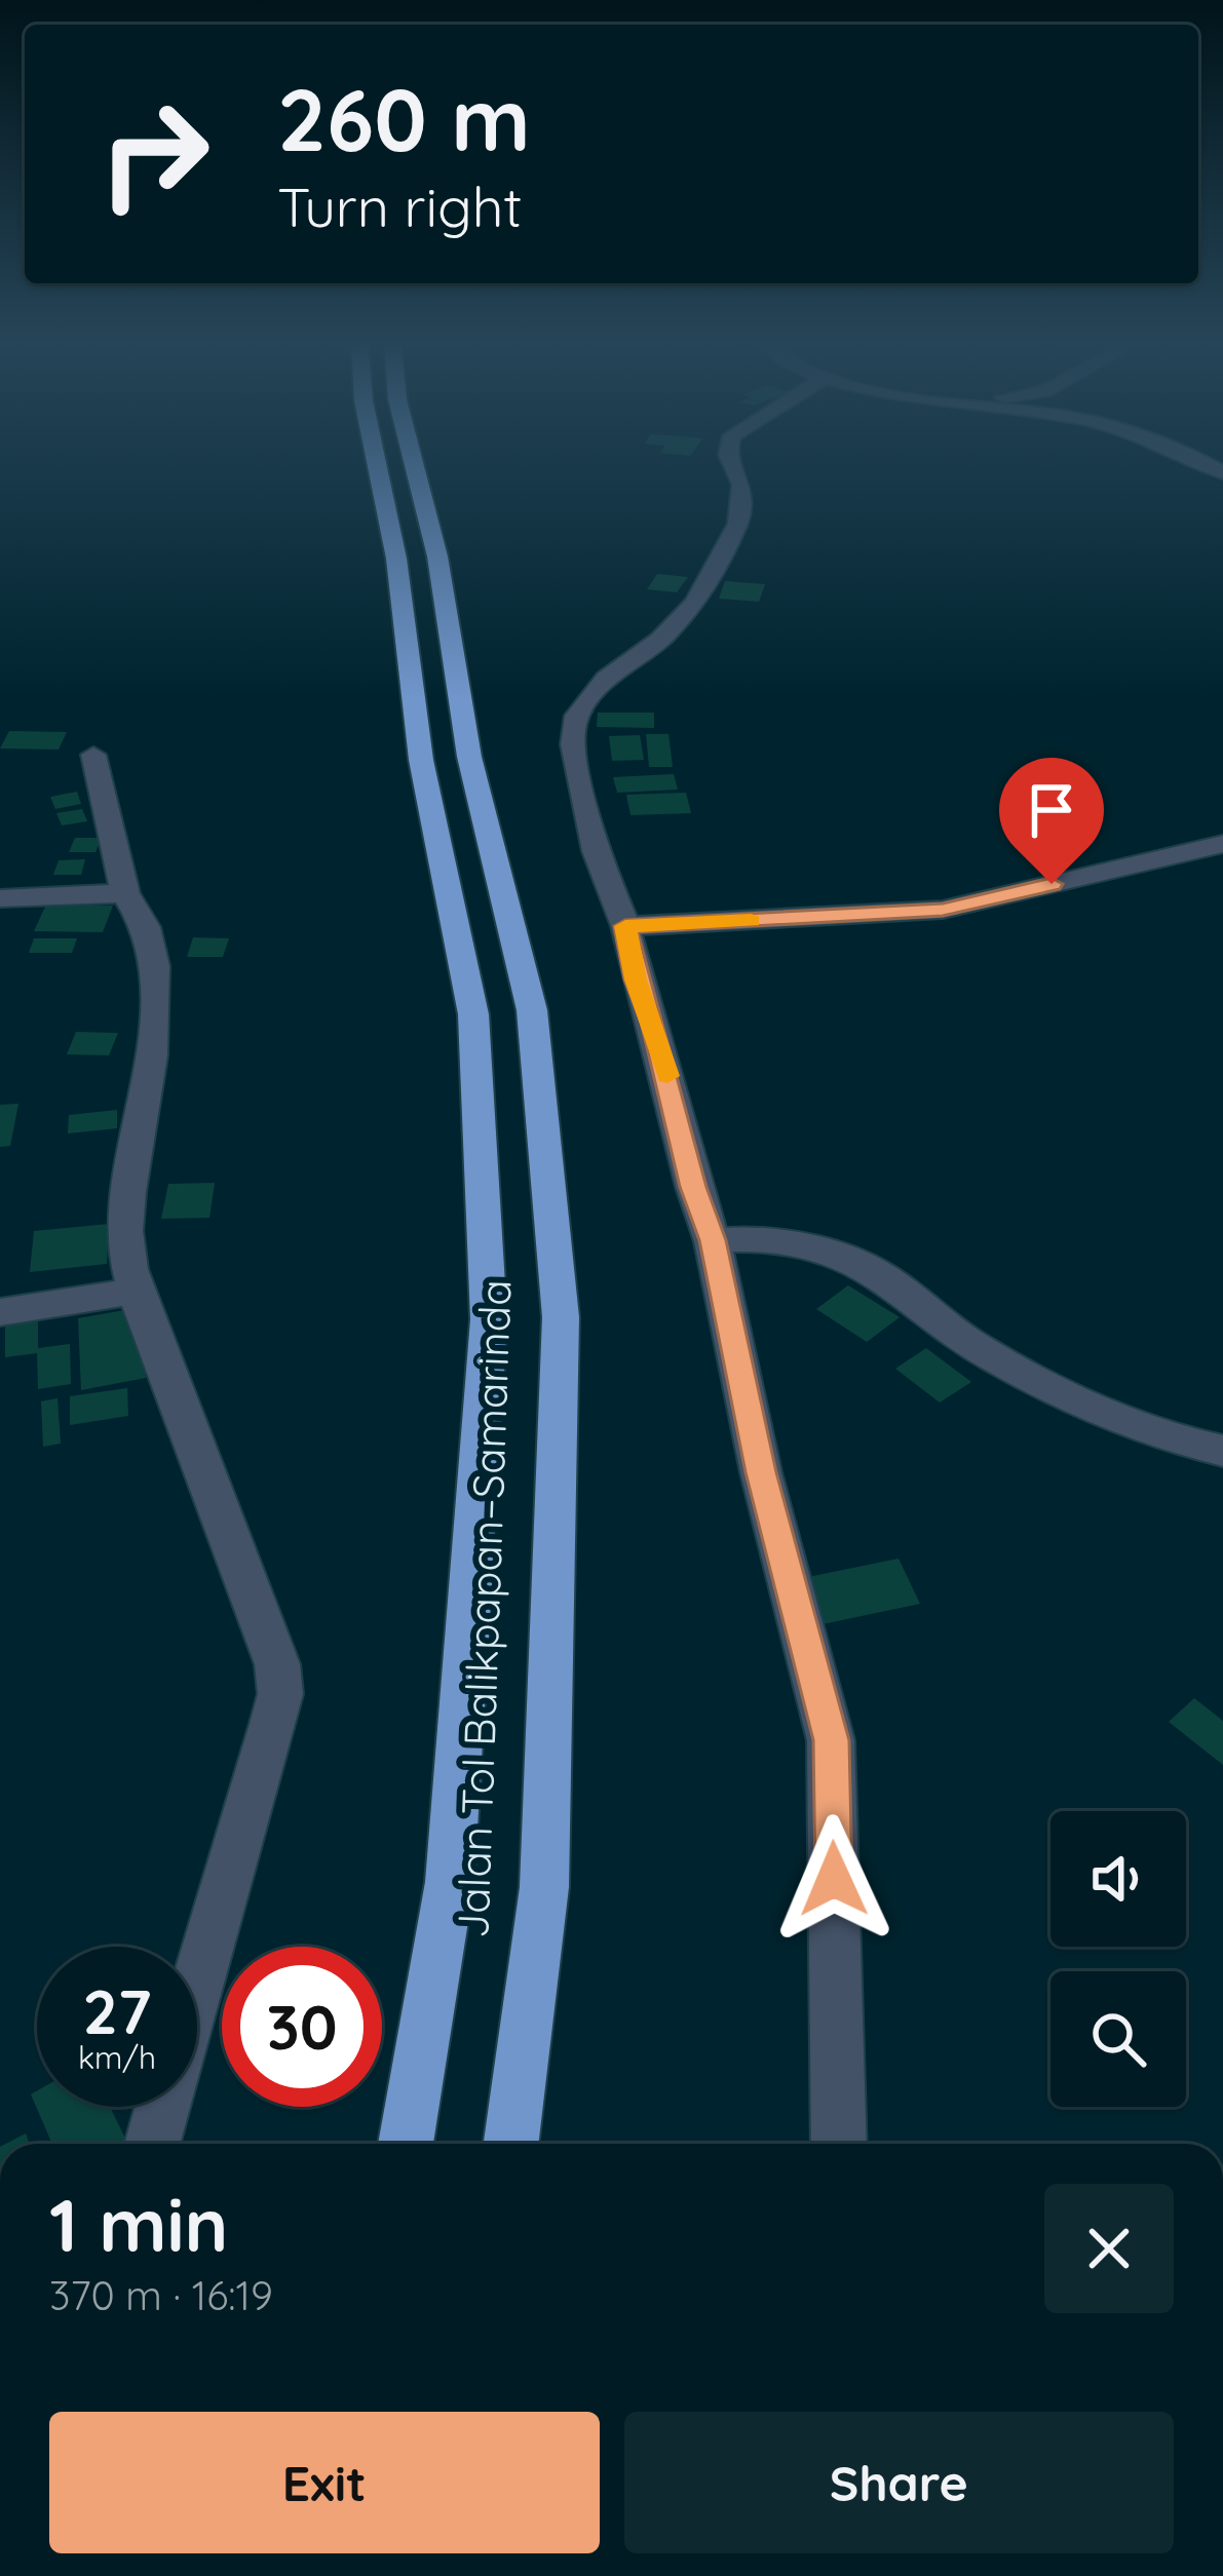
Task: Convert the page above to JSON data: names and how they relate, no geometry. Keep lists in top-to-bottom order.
{
  "streets": {
    "highway": ["Jalan Tol Balikpapan–Samarinda"]
  },
  "page": {
    "turn": ["260 m", "Turn right"],
    "speed": "27 km/h",
    "limit": "30",
    "heading": ["1 min", "370 m · 16:19"],
    "buttons": ["Exit", "Share"]
  }
}
